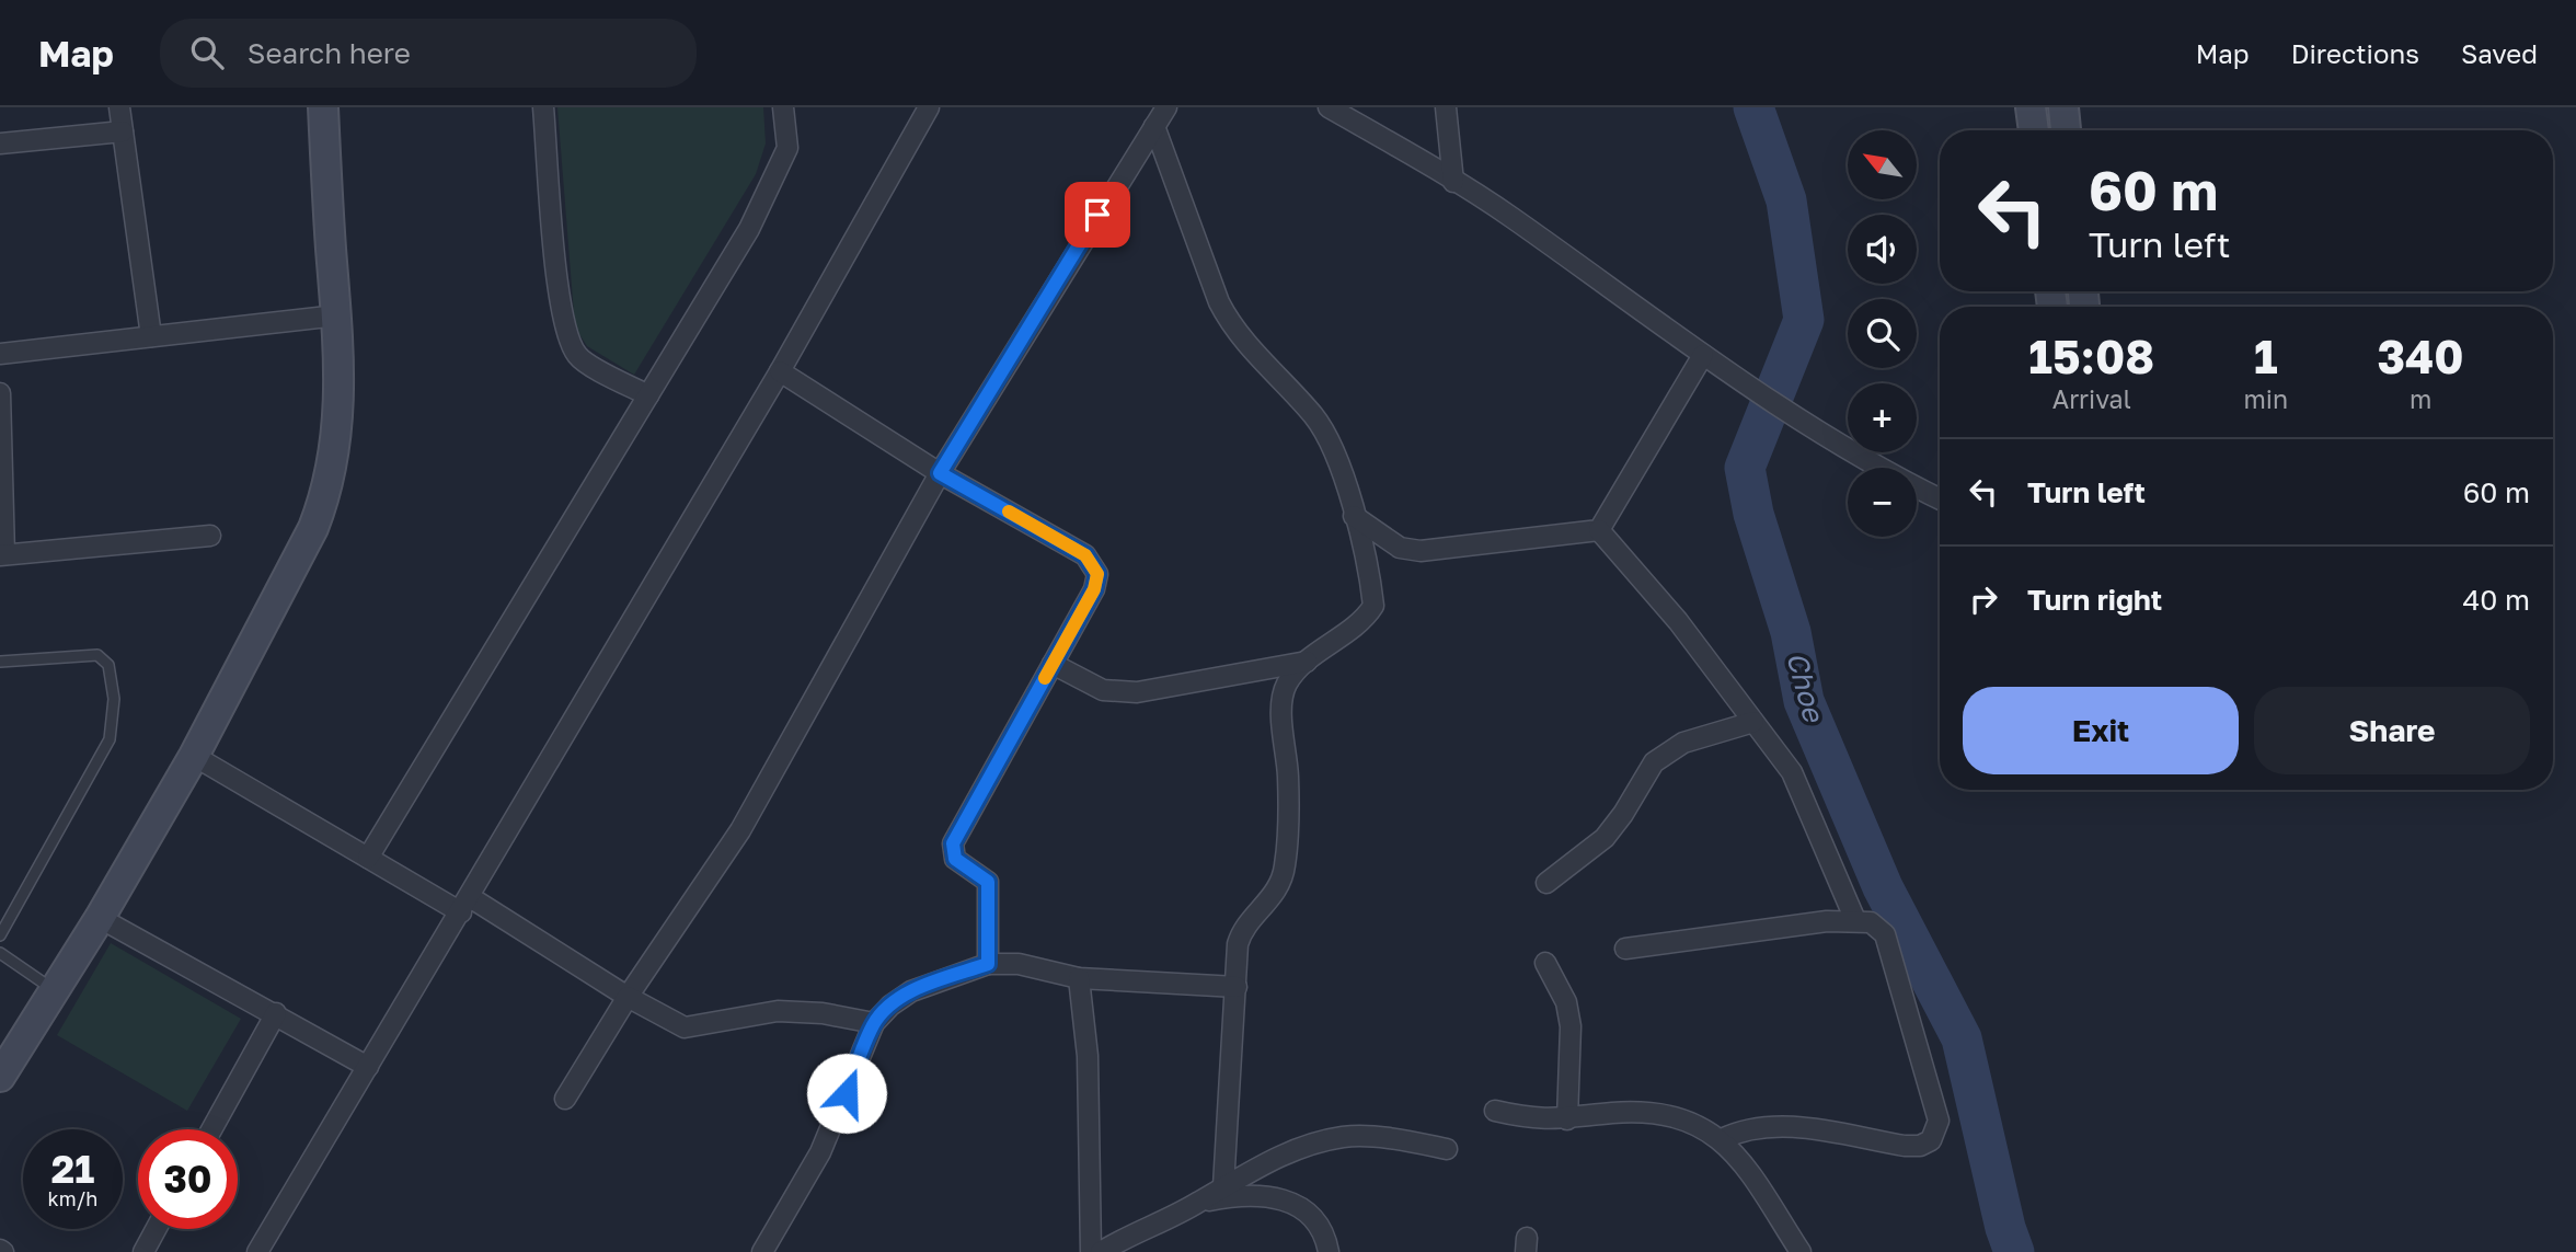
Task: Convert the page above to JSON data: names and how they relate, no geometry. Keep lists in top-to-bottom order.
{
  "water": ["Choe"],
  "north": "top left",
  "page": {
    "header": "Map",
    "search": "Search here",
    "nav": ["Map", "Directions", "Saved"],
    "map_buttons": ["+", "−"],
    "turn": ["60 m", "Turn left"],
    "eta": [
      "15:08",
      "Arrival",
      "1",
      "min",
      "340",
      "m"
    ],
    "list": [
      {
        "name": "Turn left",
        "value": "60 m"
      },
      {
        "name": "Turn right",
        "value": "40 m"
      }
    ],
    "buttons": ["Exit", "Share"],
    "speed": "21 km/h",
    "limit": "30"
  }
}
